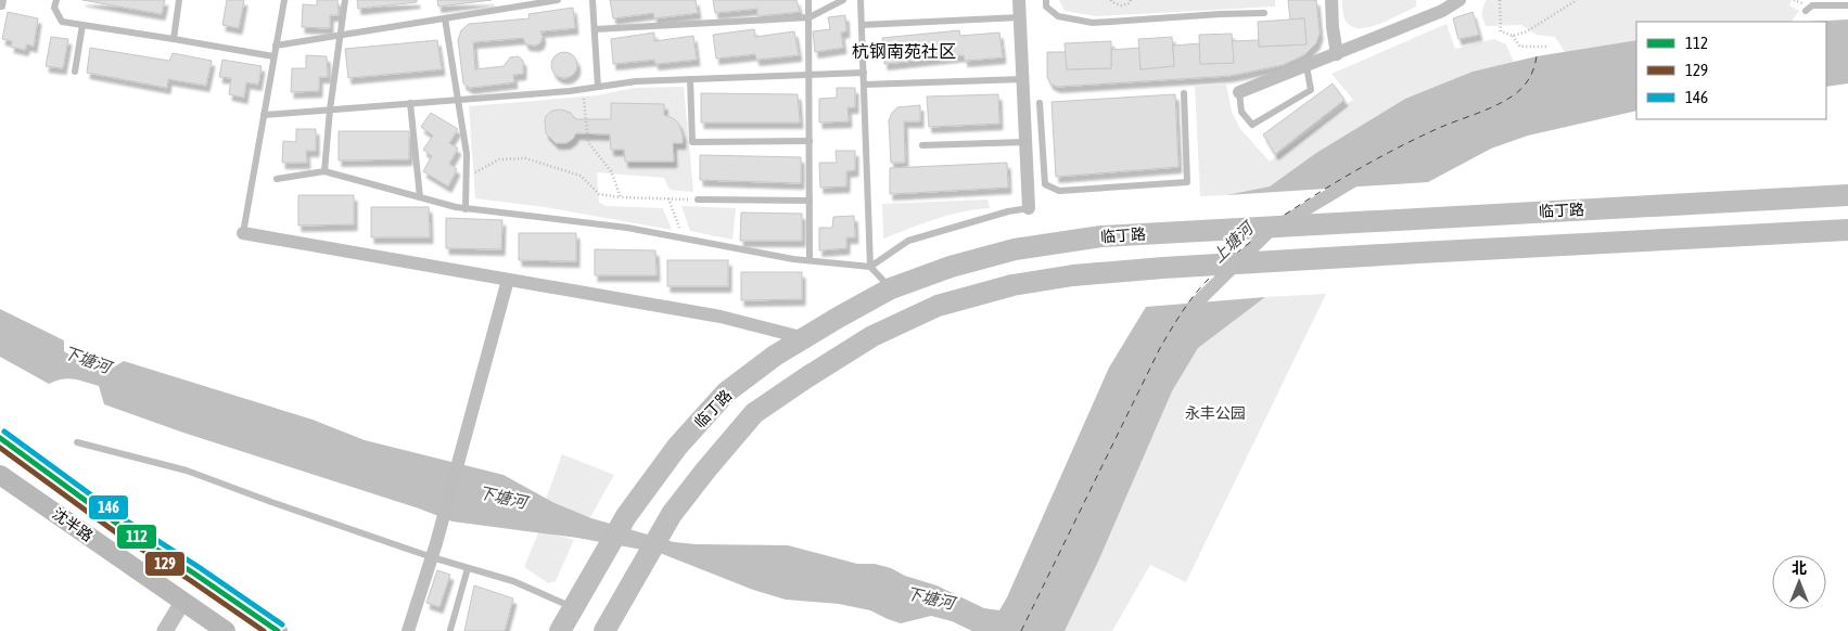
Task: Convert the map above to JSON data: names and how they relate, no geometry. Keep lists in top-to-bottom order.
{
  "streets": {
    "main road": ["临丁路", "沈半路"]
  },
  "districts": ["杭钢南苑社区"],
  "water": ["上塘河", "下塘河"],
  "parks": ["永丰公园"],
  "lines": ["transit line 146", "transit line 112", "transit line 129"],
  "legend": ["112", "129", "146"],
  "north": "top"
}
